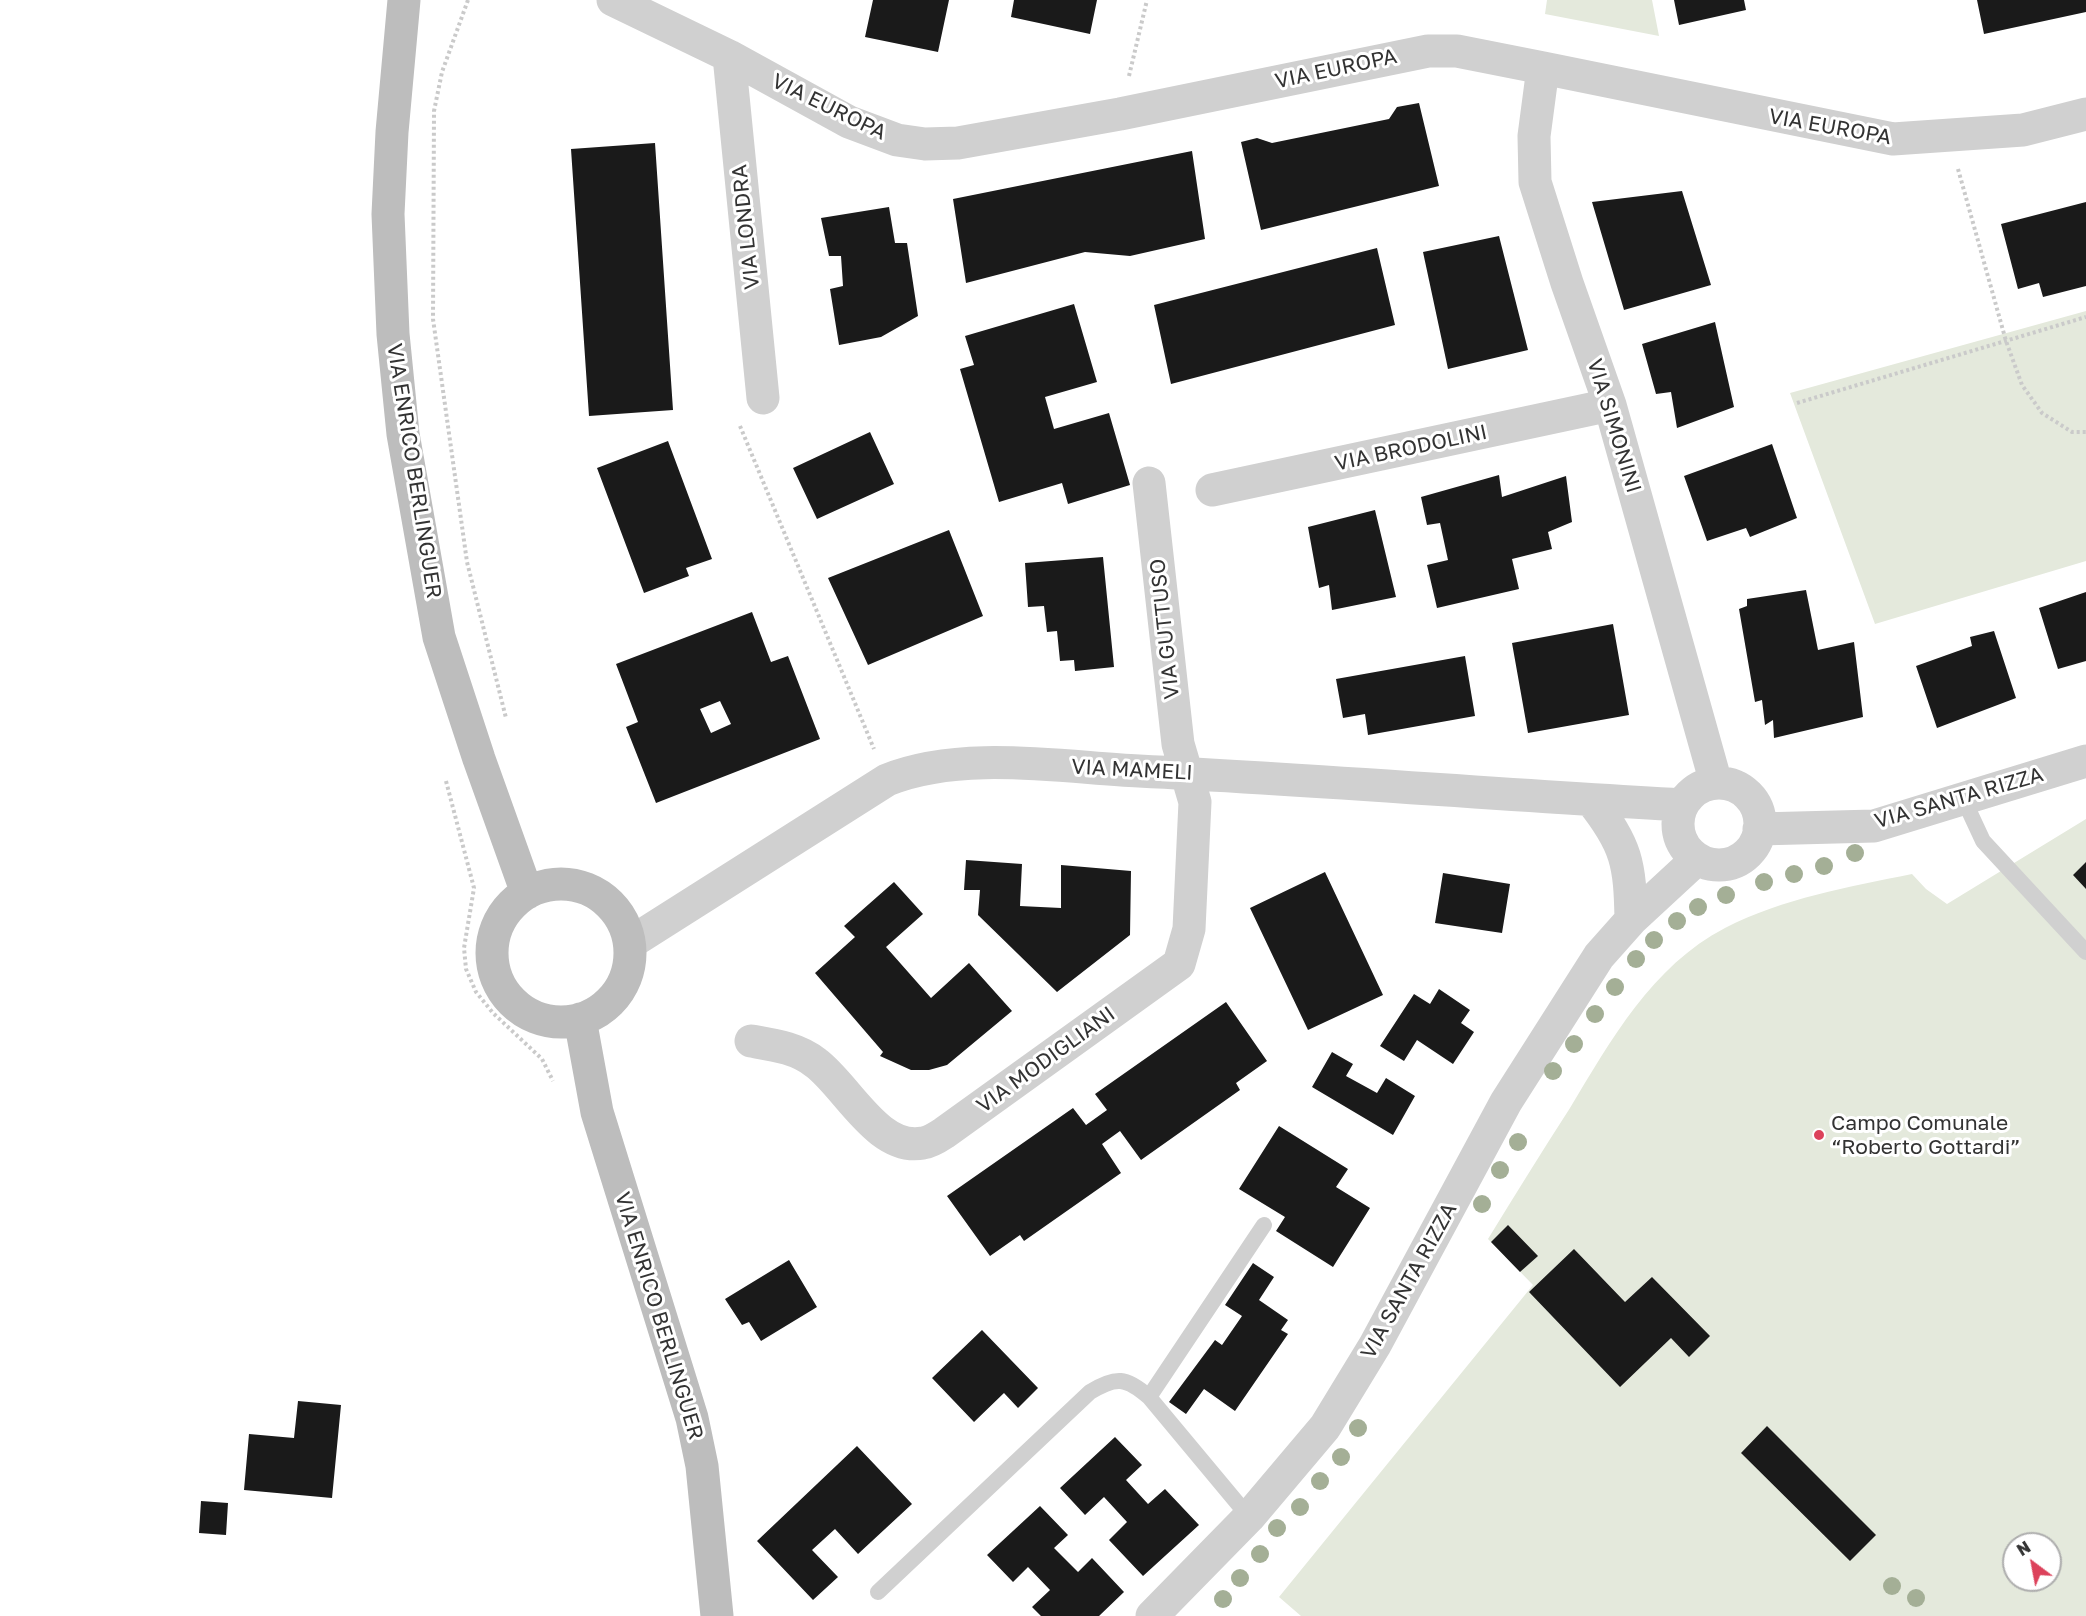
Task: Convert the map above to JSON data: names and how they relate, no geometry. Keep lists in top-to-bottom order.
{
  "streets": {
    "street": [
      "VIA EUROPA",
      "VIA LONDRA",
      "VIA SIMONINI",
      "VIA BRODOLINI",
      "VIA ENRICO BERLINGUER",
      "VIA GUTTUSO",
      "VIA MAMELI",
      "VIA SANTA RIZZA",
      "VIA MODIGLIANI"
    ]
  },
  "crossings": [
    ["VIA EUROPA", "VIA LONDRA"],
    ["VIA EUROPA", "VIA SIMONINI"],
    ["VIA SIMONINI", "VIA BRODOLINI"],
    ["VIA SIMONINI", "VIA MAMELI"],
    ["VIA SIMONINI", "VIA SANTA RIZZA"],
    ["VIA ENRICO BERLINGUER", "VIA MAMELI"],
    ["VIA GUTTUSO", "VIA MAMELI"],
    ["VIA GUTTUSO", "VIA MODIGLIANI"],
    ["VIA MAMELI", "VIA SANTA RIZZA"],
    ["VIA MAMELI", "VIA MODIGLIANI"]
  ],
  "places": ["Campo Comunale “Roberto Gottardi”"],
  "north": "top left"
}
